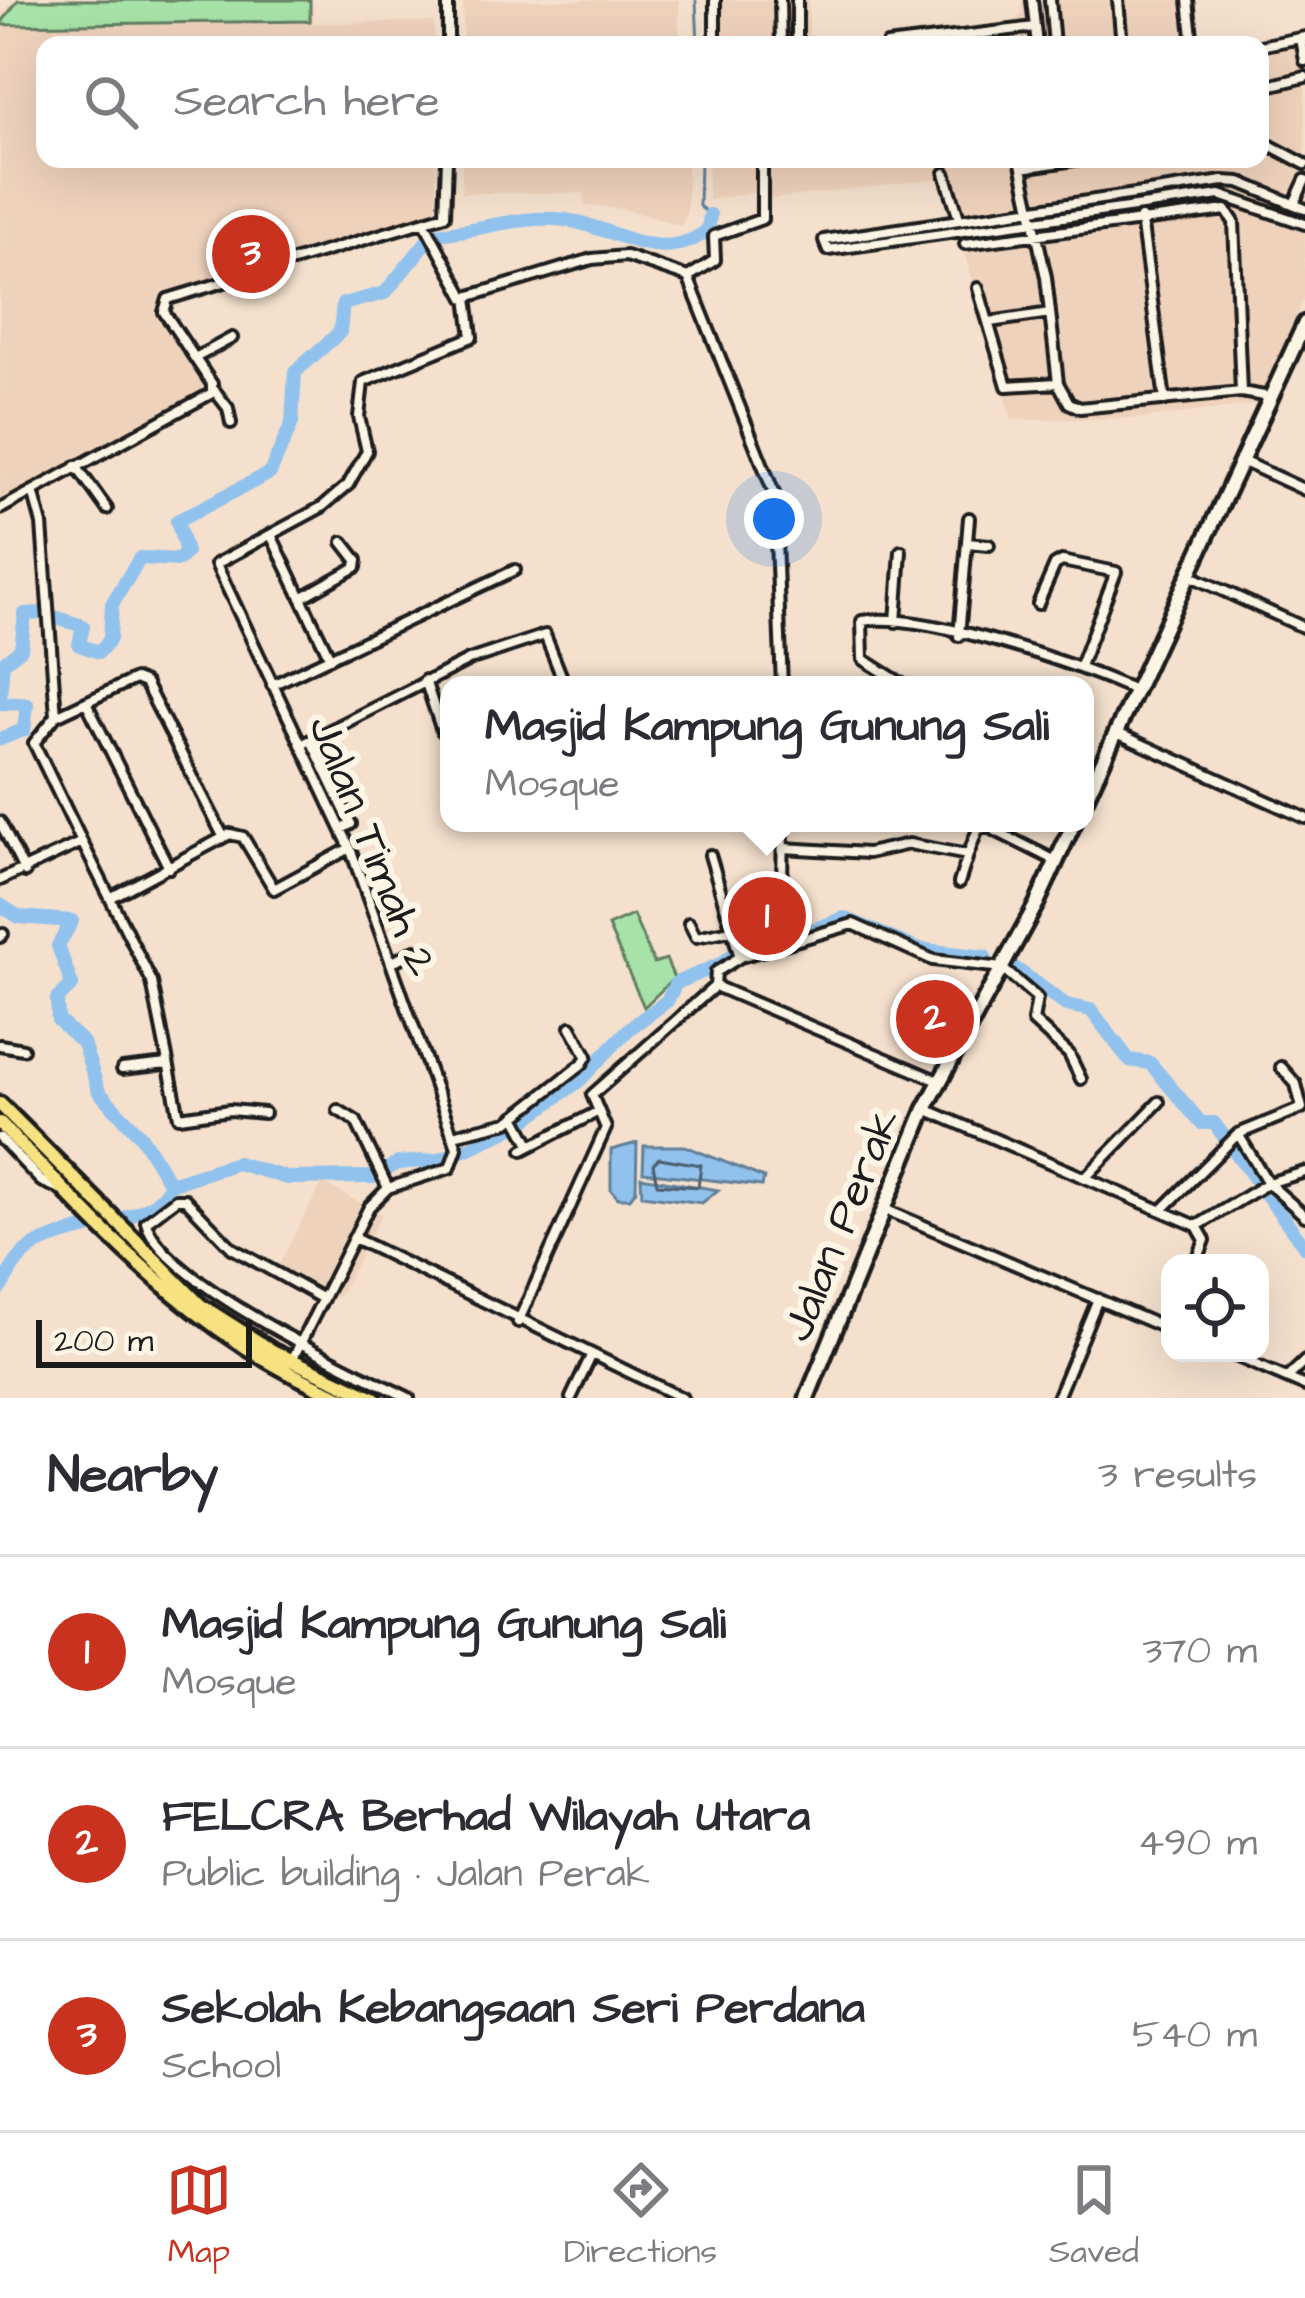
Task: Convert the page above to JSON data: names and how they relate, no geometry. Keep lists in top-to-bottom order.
{
  "streets": {
    "street": ["Jalan Timah 2", "Jalan Perak"]
  },
  "scale_bar": "200 m",
  "page": {
    "search": "Search here",
    "pins": ["3", "1", "2"],
    "popup": ["Masjid Kampung Gunung Sali", "Mosque"],
    "scale": "200 m",
    "heading": ["Nearby", "3 results"],
    "list": [
      {
        "mark": "1",
        "name": "Masjid Kampung Gunung Sali",
        "note": "Mosque",
        "value": "370 m"
      },
      {
        "mark": "2",
        "name": "FELCRA Berhad Wilayah Utara",
        "note": "Public building · Jalan Perak",
        "value": "490 m"
      },
      {
        "mark": "3",
        "name": "Sekolah Kebangsaan Seri Perdana",
        "note": "School",
        "value": "540 m"
      }
    ],
    "nav": ["Map", "Directions", "Saved"]
  }
}
